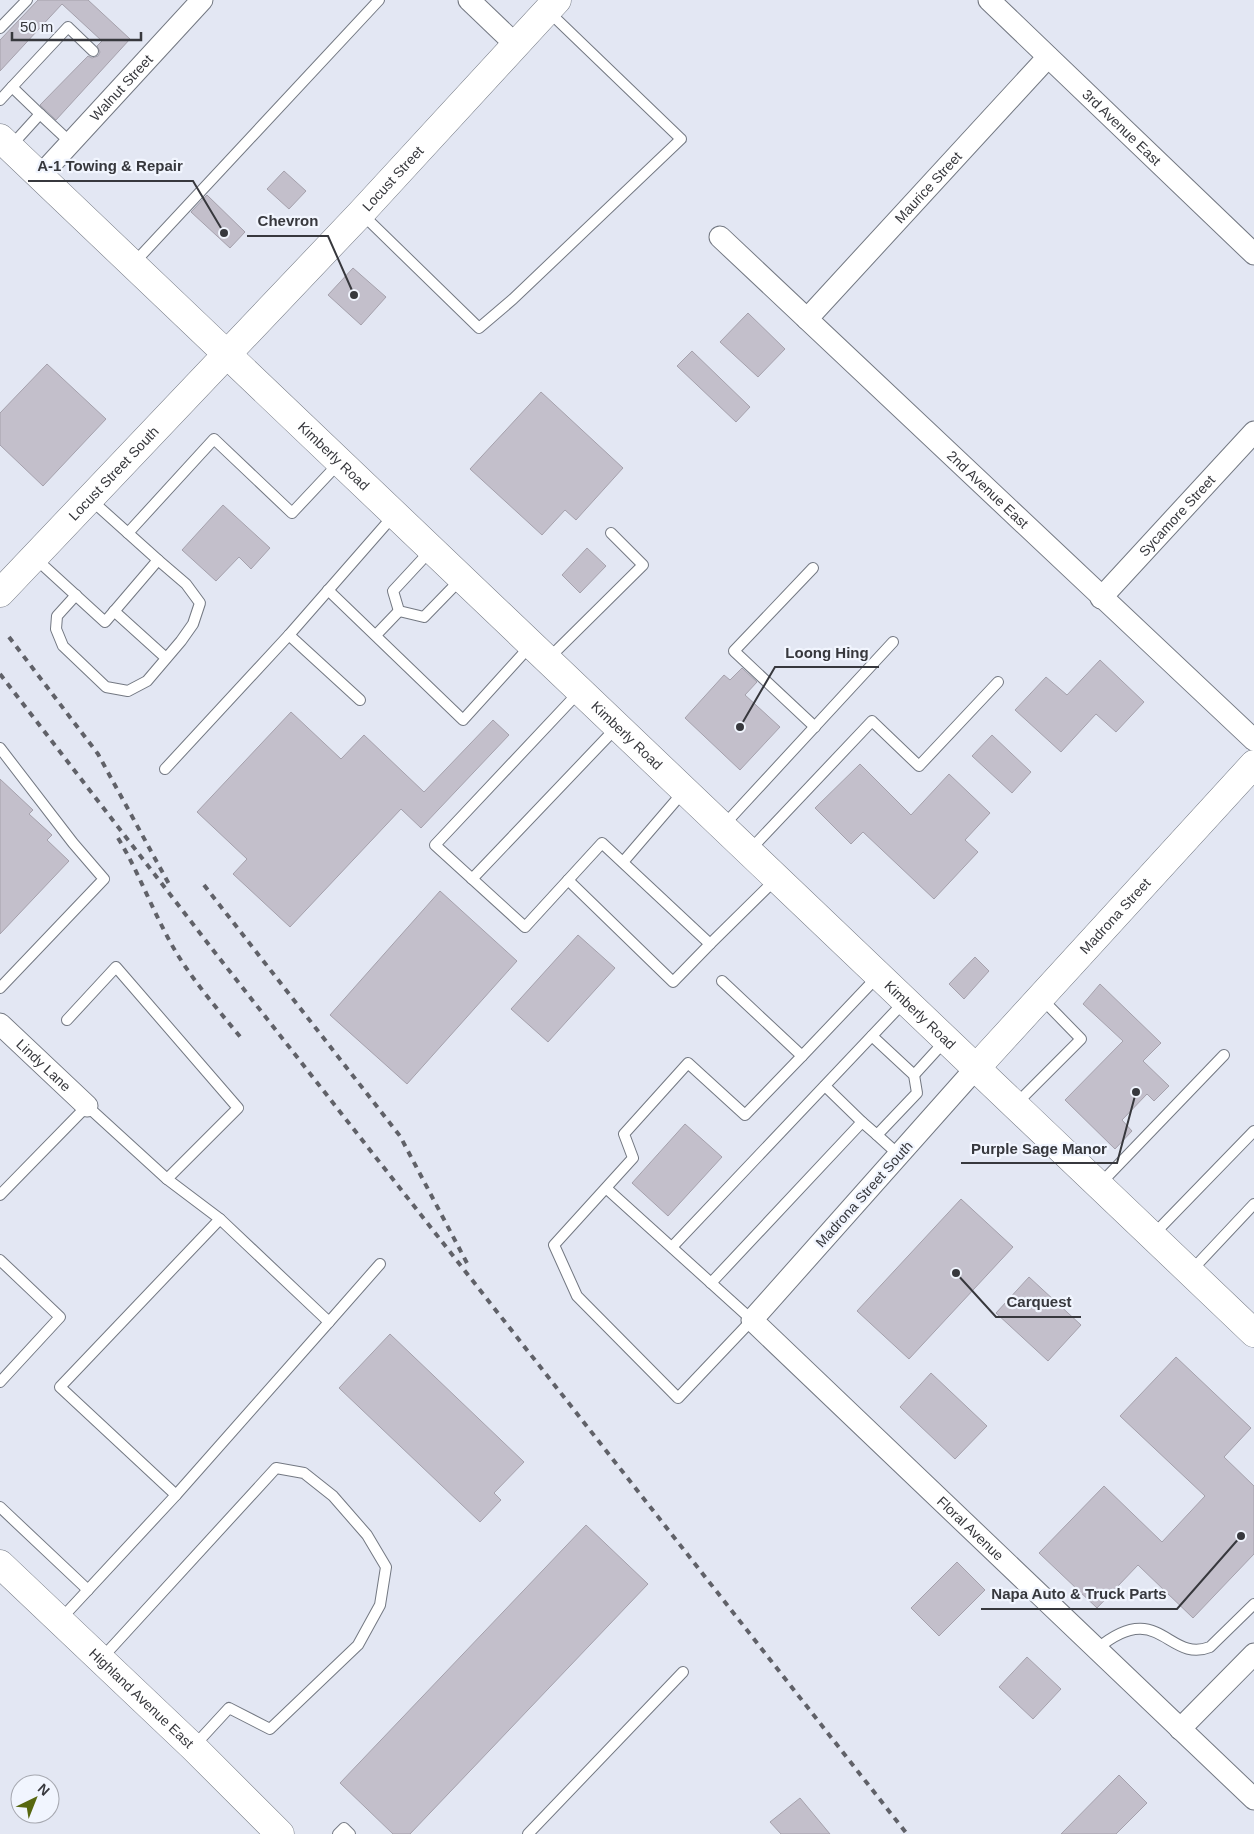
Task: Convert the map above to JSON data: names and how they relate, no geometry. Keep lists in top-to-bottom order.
{
  "streets": {
    "main road": [
      "Locust Street",
      "Kimberly Road",
      "Locust Street South",
      "Madrona Street",
      "Highland Avenue East"
    ],
    "street": [
      "Walnut Street",
      "3rd Avenue East",
      "Maurice Street",
      "2nd Avenue East",
      "Sycamore Street",
      "Lindy Lane",
      "Madrona Street South",
      "Floral Avenue"
    ]
  },
  "crossings": [
    ["Walnut Street", "Kimberly Road"],
    ["3rd Avenue East", "Maurice Street"],
    ["Locust Street", "Kimberly Road"],
    ["Locust Street", "Locust Street South"],
    ["Maurice Street", "2nd Avenue East"],
    ["Kimberly Road", "Locust Street South"],
    ["Kimberly Road", "Madrona Street"],
    ["Kimberly Road", "Madrona Street South"],
    ["2nd Avenue East", "Sycamore Street"],
    ["Madrona Street", "Madrona Street South"],
    ["Madrona Street South", "Floral Avenue"]
  ],
  "places": [
    "A-1 Towing & Repair",
    "Chevron",
    "Loong Hing",
    "Purple Sage Manor",
    "Carquest",
    "Napa Auto & Truck Parts"
  ],
  "scale_bar": "50 m",
  "north": "top right"
}
